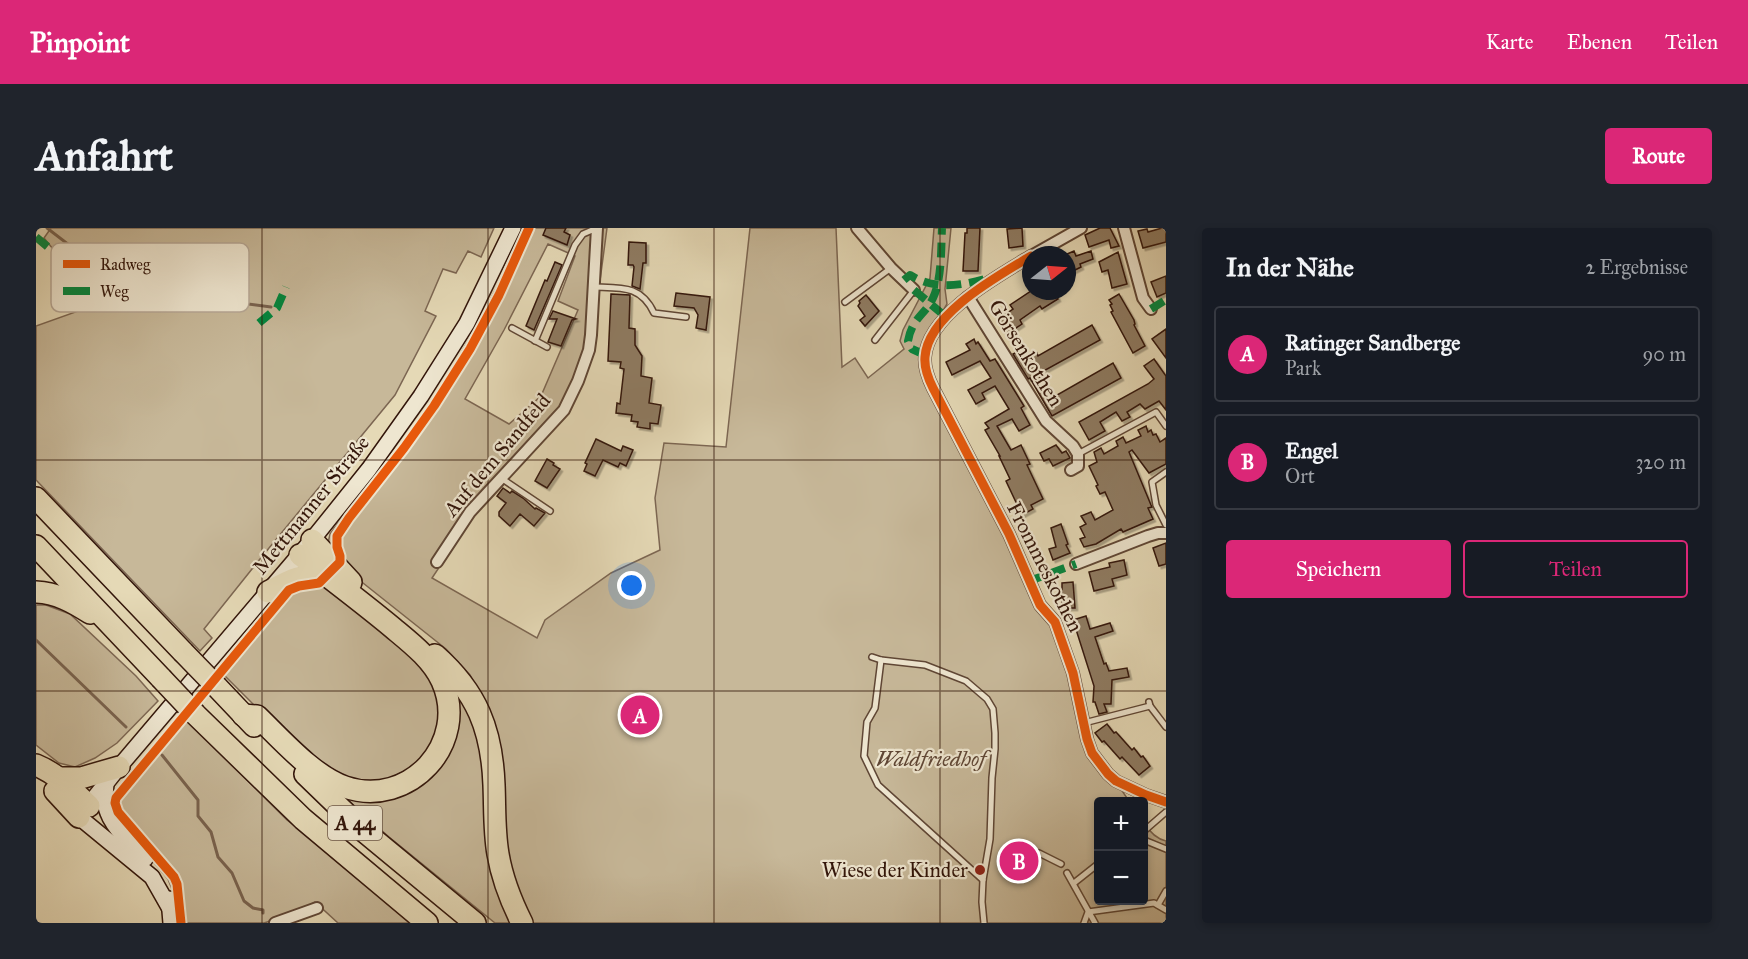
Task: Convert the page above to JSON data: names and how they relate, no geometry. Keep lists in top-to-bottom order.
{
  "streets": {
    "highway": ["A 44"],
    "main road": ["Mettmanner Straße"],
    "street": ["Görsenkothen", "Auf dem Sandfeld", "Frommeskothen"]
  },
  "crossings": [
    ["Görsenkothen", "Frommeskothen"]
  ],
  "parks": ["Waldfriedhof"],
  "places": ["Wiese der Kinder"],
  "legend": ["Radweg", "Weg"],
  "north": "right",
  "page": {
    "header": "Pinpoint",
    "nav": ["Karte", "Ebenen", "Teilen"],
    "buttons": [
      "Route",
      ["Speichern", "Teilen"]
    ],
    "title": "Anfahrt",
    "heading": ["In der Nähe", "2 Ergebnisse"],
    "list": [
      {
        "mark": "A",
        "name": "Ratinger Sandberge",
        "note": "Park",
        "value": "90 m"
      },
      {
        "mark": "B",
        "name": "Engel",
        "note": "Ort",
        "value": "320 m"
      }
    ],
    "pins": ["A", "B"],
    "map_buttons": ["+", "−"]
  }
}
